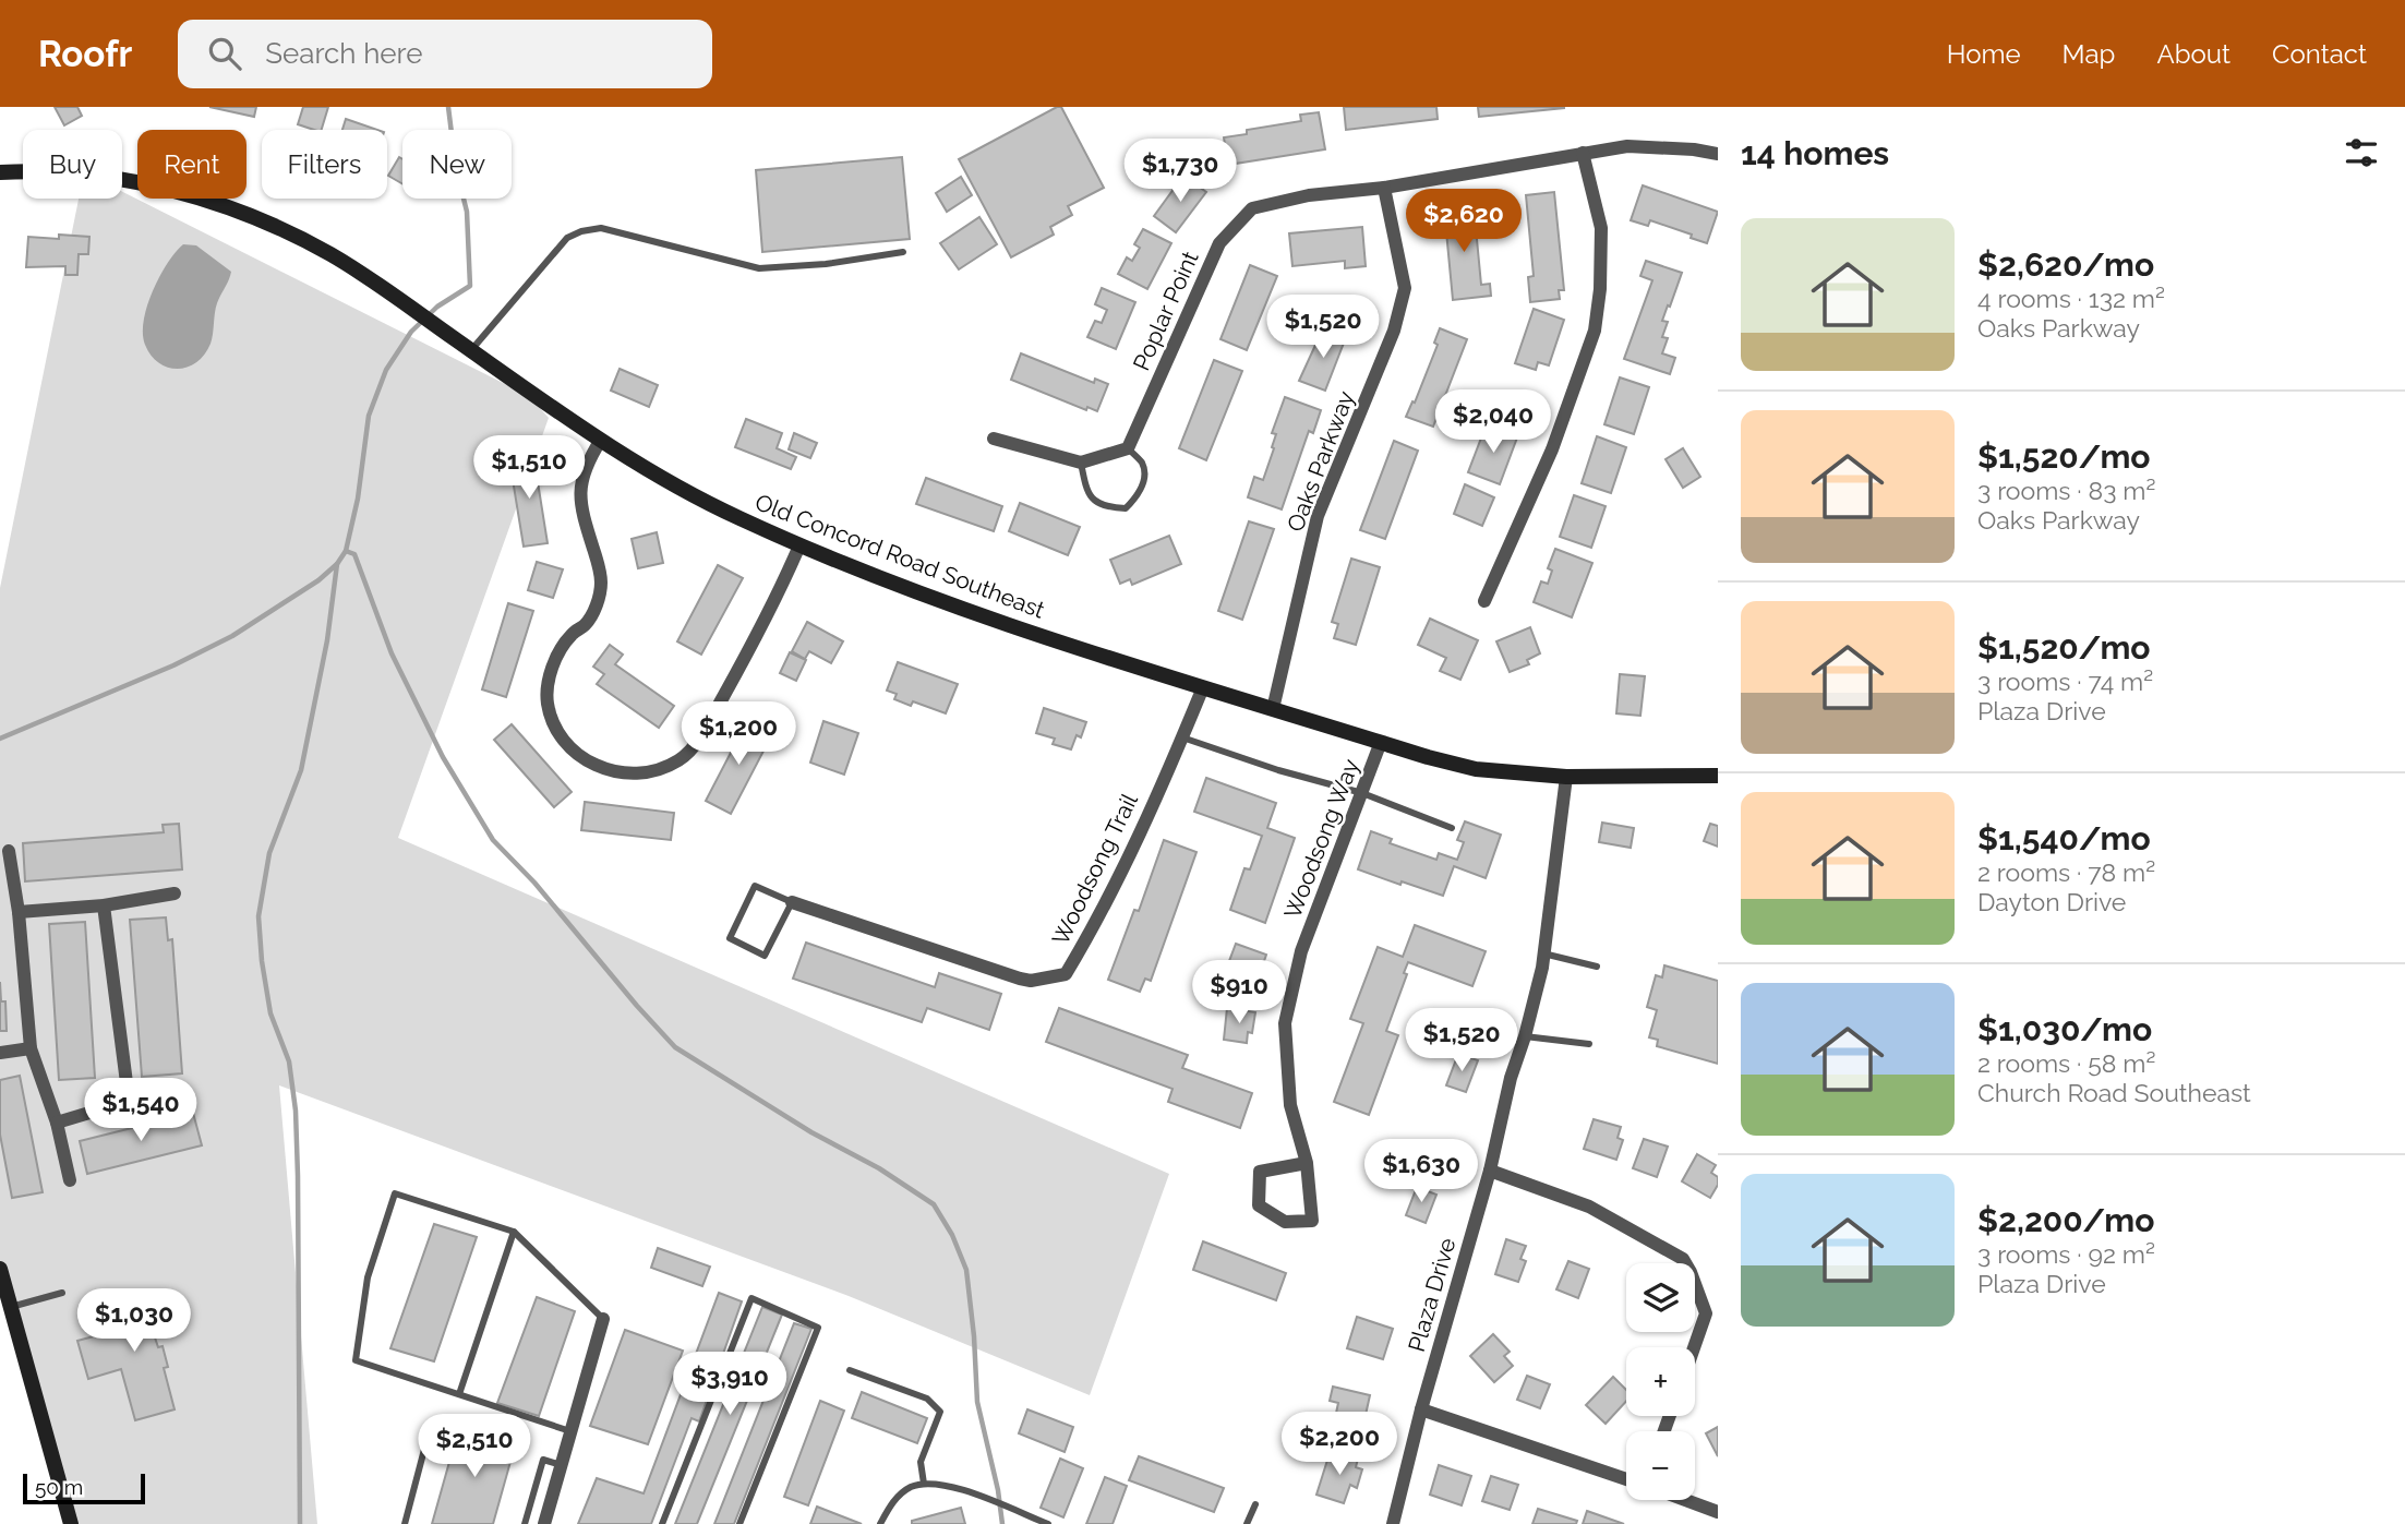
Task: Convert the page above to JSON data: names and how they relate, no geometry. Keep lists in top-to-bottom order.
{
  "streets": {
    "street": [
      "Poplar Point",
      "Oaks Parkway",
      "Old Concord Road Southeast",
      "Woodsong Way",
      "Woodsong Trail",
      "Plaza Drive"
    ]
  },
  "crossings": [
    ["Poplar Point", "Oaks Parkway"],
    ["Oaks Parkway", "Old Concord Road Southeast"],
    ["Old Concord Road Southeast", "Woodsong Way"],
    ["Old Concord Road Southeast", "Woodsong Trail"],
    ["Old Concord Road Southeast", "Plaza Drive"]
  ],
  "scale_bar": "50 m",
  "page": {
    "header": "Roofr",
    "search": "Search here",
    "nav": [
      "Home",
      "Map",
      "About",
      "Contact"
    ],
    "heading": "14 homes",
    "chip": [
      "Buy",
      "Rent",
      "Filters",
      "New"
    ],
    "price": [
      "$1,730",
      "$2,620",
      "$1,520",
      "$2,040",
      "$1,510",
      "$1,200",
      "$910",
      "$1,520",
      "$1,540",
      "$1,630",
      "$1,030",
      "$3,910",
      "$2,200",
      "$2,510"
    ],
    "list": [
      {
        "name": "$2,620/mo",
        "note": "4 rooms · 132 m² · Oaks Parkway"
      },
      {
        "name": "$1,520/mo",
        "note": "3 rooms · 83 m² · Oaks Parkway"
      },
      {
        "name": "$1,520/mo",
        "note": "3 rooms · 74 m² · Plaza Drive"
      },
      {
        "name": "$1,540/mo",
        "note": "2 rooms · 78 m² · Dayton Drive"
      },
      {
        "name": "$1,030/mo",
        "note": "2 rooms · 58 m² · Church Road Southeast"
      },
      {
        "name": "$2,200/mo",
        "note": "3 rooms · 92 m² · Plaza Drive"
      }
    ],
    "map_buttons": ["+", "−"],
    "scale": "50 m"
  }
}
